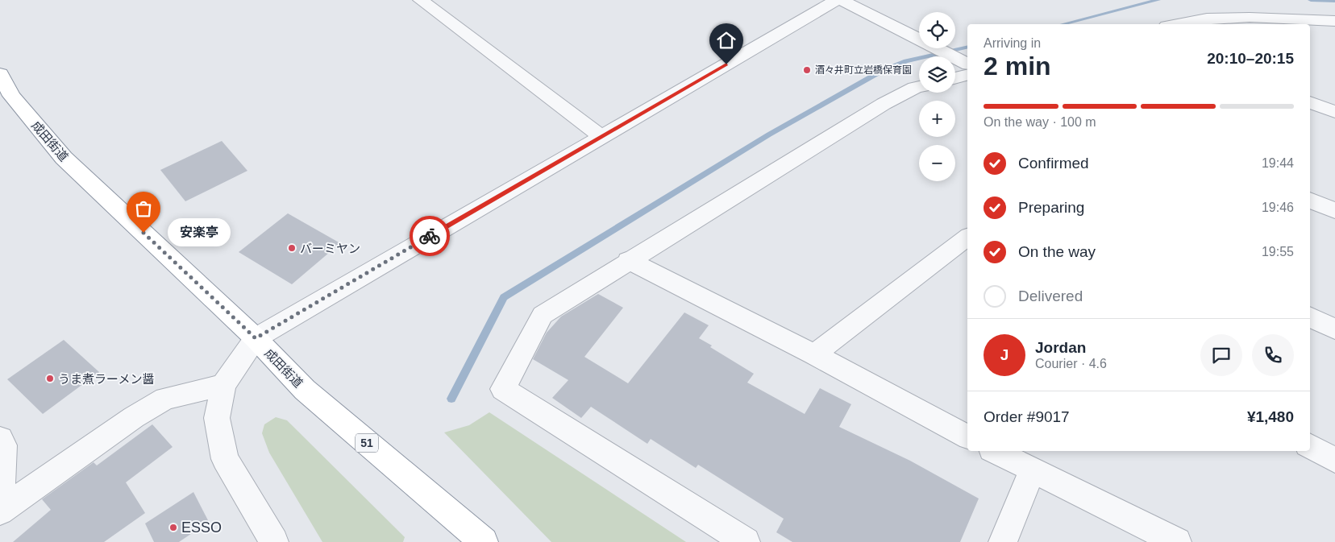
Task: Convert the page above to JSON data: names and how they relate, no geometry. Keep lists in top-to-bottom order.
{
  "streets": {
    "highway": ["成田街道", "51"]
  },
  "places": [
    "酒々井町立岩橋保育園",
    "安楽亭",
    "バーミヤン",
    "うま煮ラーメン醤",
    "ESSO"
  ],
  "page": {
    "map_buttons": ["+", "−"],
    "heading": ["2 min", "Arriving in", "20:10–20:15"],
    "panel": [
      "Jordan",
      "Courier · 4.6",
      "Order #9017",
      "¥1,480"
    ],
    "bar": "On the way · 100 m",
    "list": [
      ["Confirmed", "19:44"],
      ["Preparing", "19:46"],
      ["On the way", "19:55"],
      "Delivered"
    ],
    "bubble": "安楽亭",
    "round": "J"
  }
}
